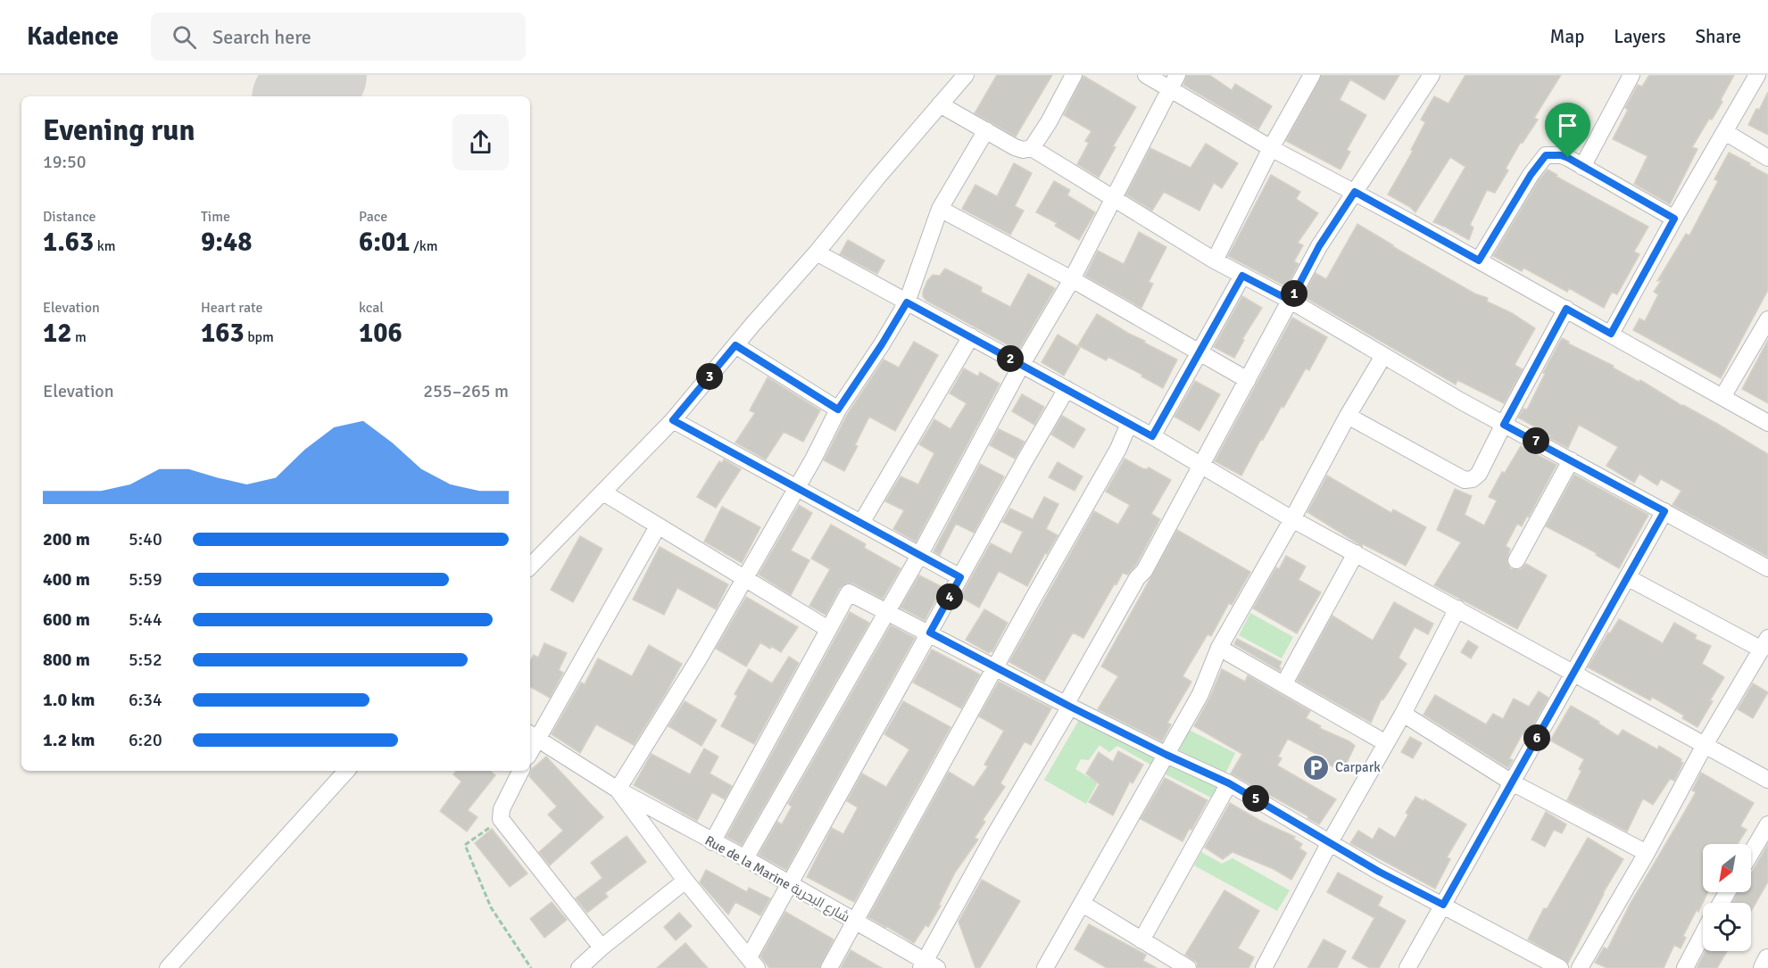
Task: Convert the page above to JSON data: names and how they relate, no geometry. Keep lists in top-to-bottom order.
{
  "streets": {
    "street": ["Rue de la Marine شارع البحرية"]
  },
  "places": {
    "parking": ["Carpark"]
  },
  "north": "bottom left",
  "page": {
    "header": "Kadence",
    "search": "Search here",
    "nav": ["Map", "Layers", "Share"],
    "heading": ["Evening run", "19:50"],
    "stats": [
      ["Distance", "1.63 km"],
      ["Time", "9:48"],
      ["Pace", "6:01 /km"],
      ["Elevation", "12 m"],
      ["Heart rate", "163 bpm"],
      ["kcal", "106"]
    ],
    "pins": [
      "1",
      "2",
      "3",
      "7",
      "4",
      "6",
      "5"
    ],
    "chart": ["Elevation", "255–265 m"],
    "list": [
      {
        "name": "200 m",
        "note": "5:40"
      },
      {
        "name": "400 m",
        "note": "5:59"
      },
      {
        "name": "600 m",
        "note": "5:44"
      },
      {
        "name": "800 m",
        "note": "5:52"
      },
      {
        "name": "1.0 km",
        "note": "6:34"
      },
      {
        "name": "1.2 km",
        "note": "6:20"
      }
    ]
  }
}
